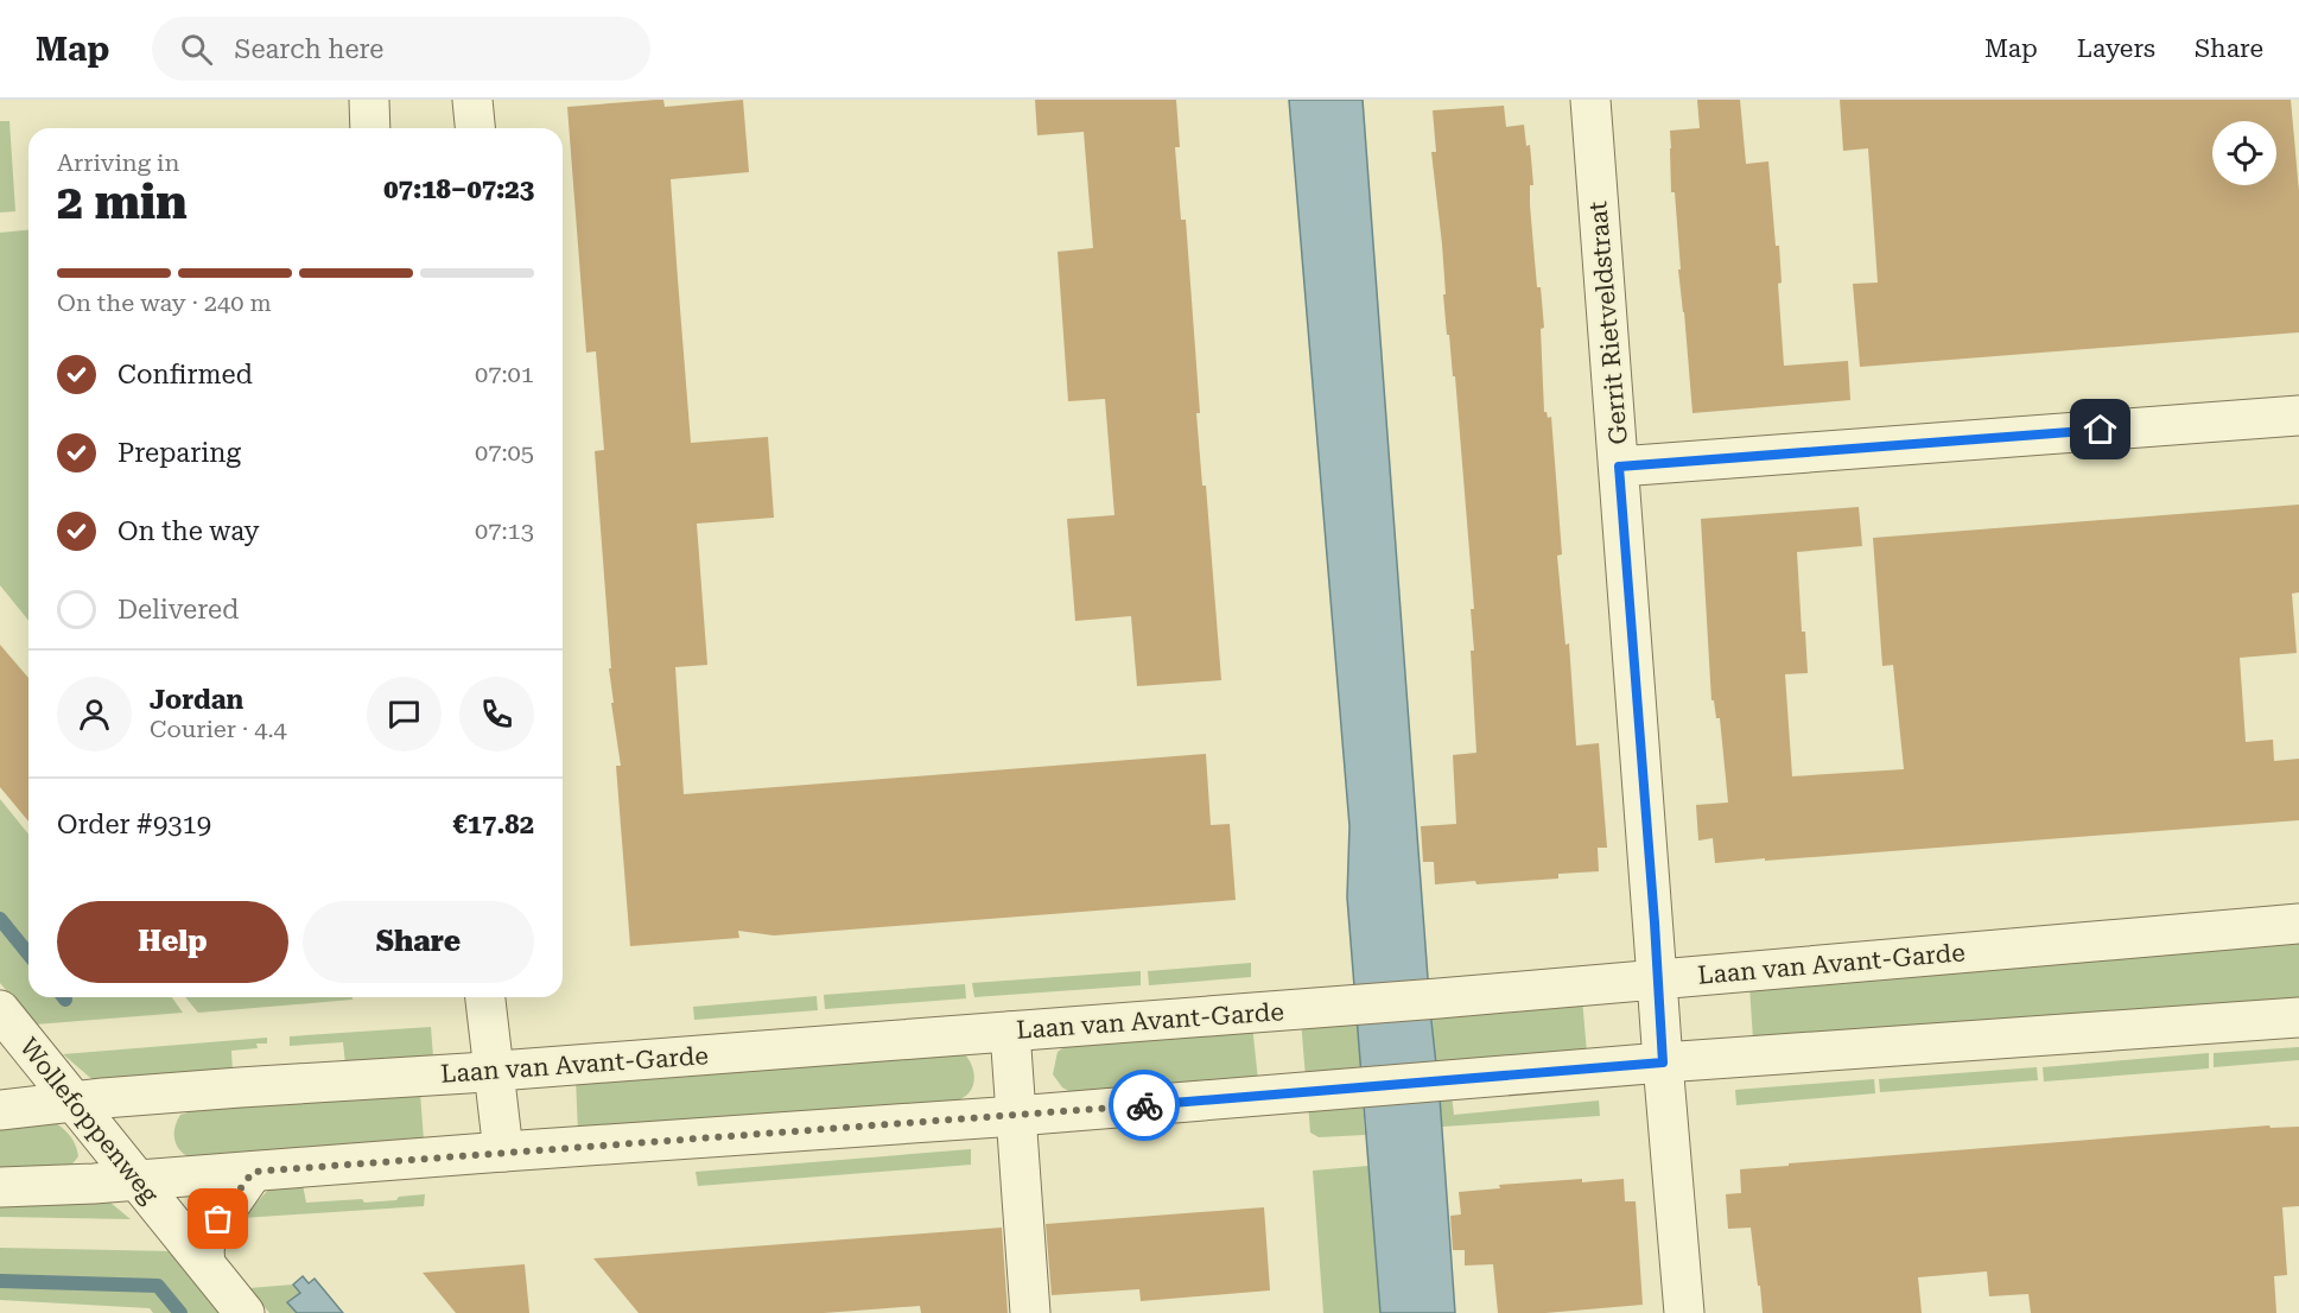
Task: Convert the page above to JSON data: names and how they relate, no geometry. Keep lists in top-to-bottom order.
{
  "streets": {
    "street": ["Gerrit Rietveldstraat", "Laan van Avant-Garde", "Wollefoppenweg"]
  },
  "crossings": [
    ["Gerrit Rietveldstraat", "Laan van Avant-Garde"],
    ["Laan van Avant-Garde", "Wollefoppenweg"]
  ],
  "page": {
    "header": "Map",
    "search": "Search here",
    "nav": ["Map", "Layers", "Share"],
    "heading": ["2 min", "Arriving in", "07:18–07:23"],
    "panel": [
      "Jordan",
      "Courier · 4.4",
      "Order #9319",
      "€17.82"
    ],
    "bar": "On the way · 240 m",
    "list": [
      ["Confirmed", "07:01"],
      ["Preparing", "07:05"],
      ["On the way", "07:13"],
      "Delivered"
    ],
    "buttons": ["Help", "Share"]
  }
}
